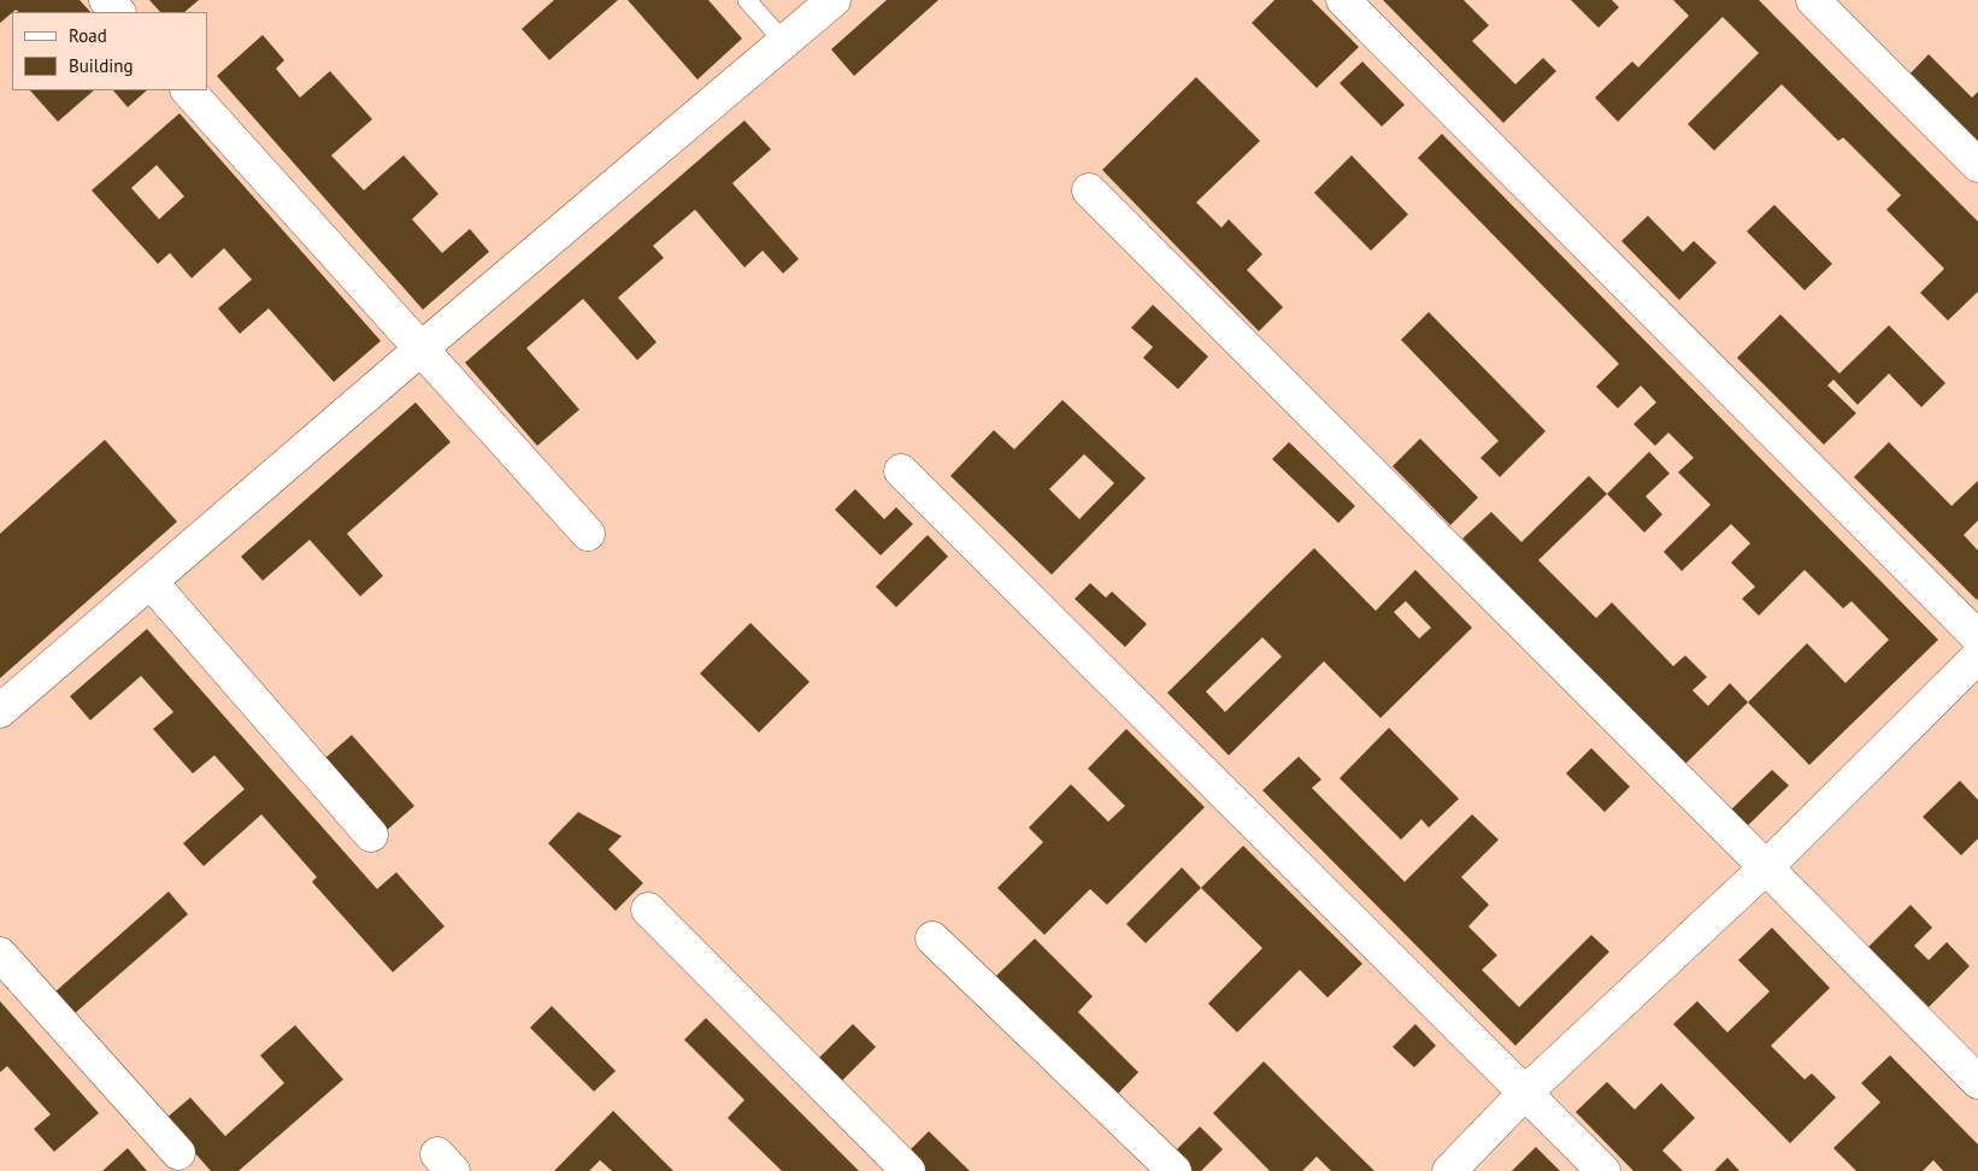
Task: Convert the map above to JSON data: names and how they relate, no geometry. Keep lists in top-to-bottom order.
{
  "legend": ["Road", "Building"]
}
